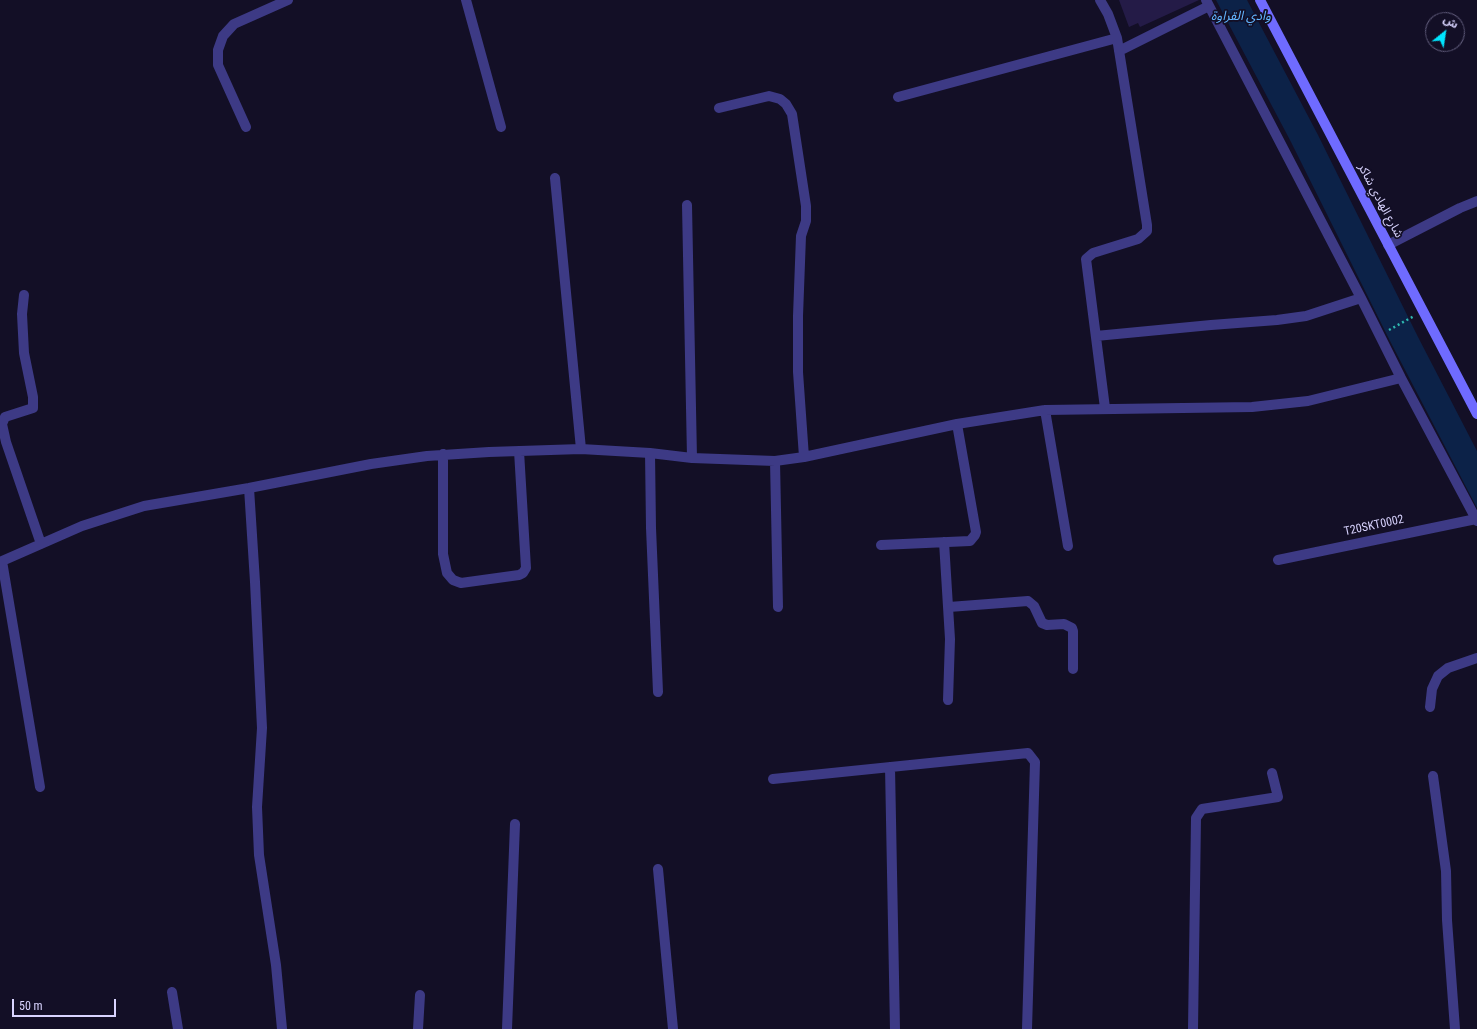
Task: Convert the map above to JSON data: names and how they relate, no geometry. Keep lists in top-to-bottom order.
{
  "streets": {
    "main road": ["شارع الهادي شاكر"],
    "street": ["T20SKT0002"]
  },
  "water": ["وادي القراوة"],
  "scale_bar": "50 m",
  "north": "top right"
}
